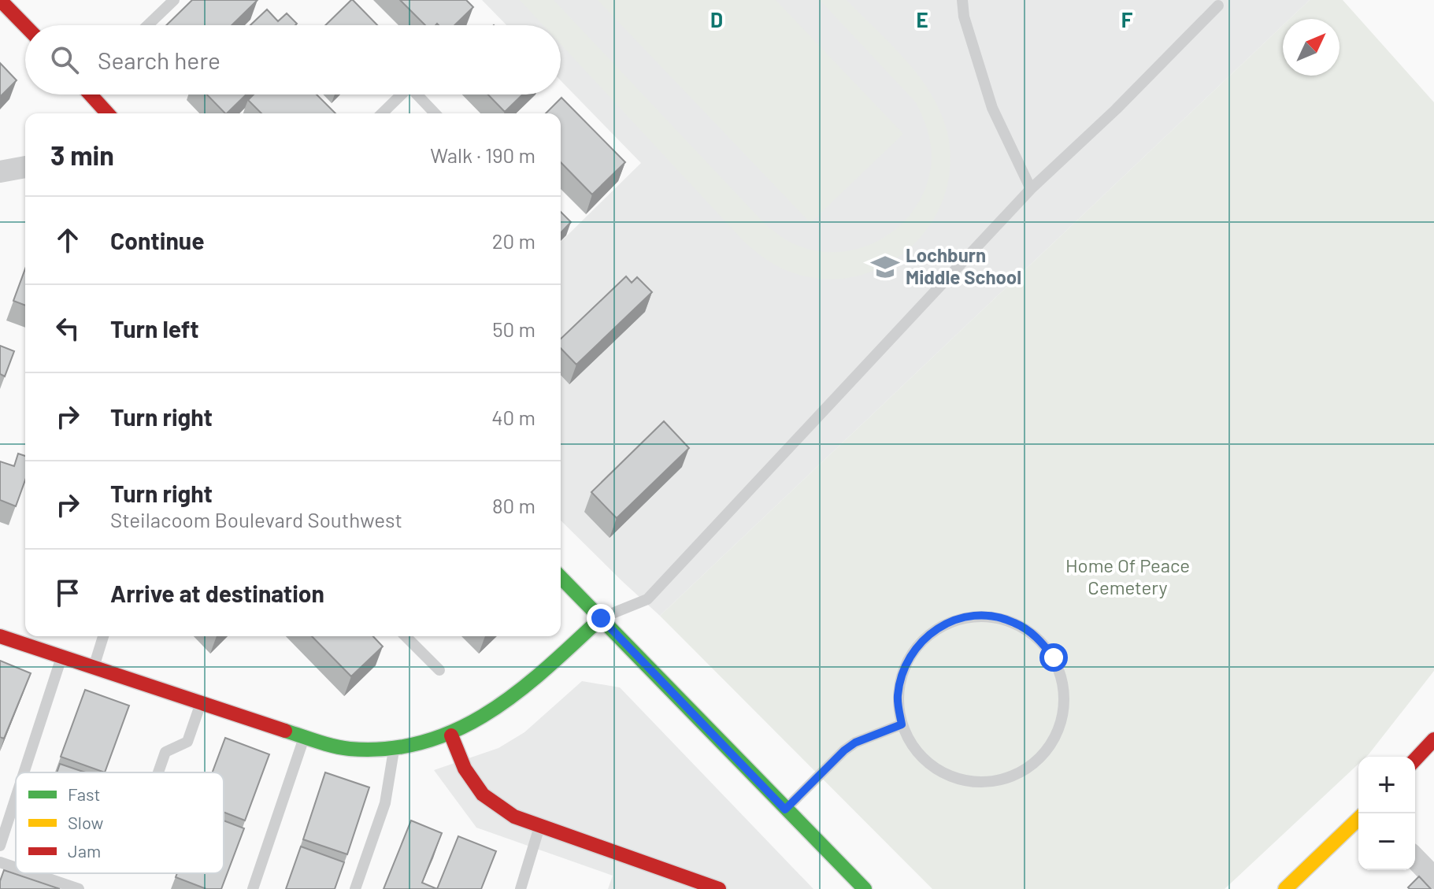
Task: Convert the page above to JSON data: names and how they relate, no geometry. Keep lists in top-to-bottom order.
{
  "parks": ["Home Of Peace Cemetery"],
  "places": {
    "school or university": ["Lochburn Middle School"]
  },
  "legend": ["Fast", "Slow", "Jam"],
  "north": "top right",
  "page": {
    "search": "Search here",
    "heading": ["3 min", "Walk · 190 m"],
    "list": [
      ["Continue", "20 m"],
      ["Turn left", "50 m"],
      ["Turn right", "40 m"],
      ["Turn right", "Steilacoom Boulevard Southwest", "80 m"],
      "Arrive at destination"
    ],
    "map_buttons": ["+", "−"]
  },
  "grid": {
    "columns": ["D", "E", "F"]
  }
}
